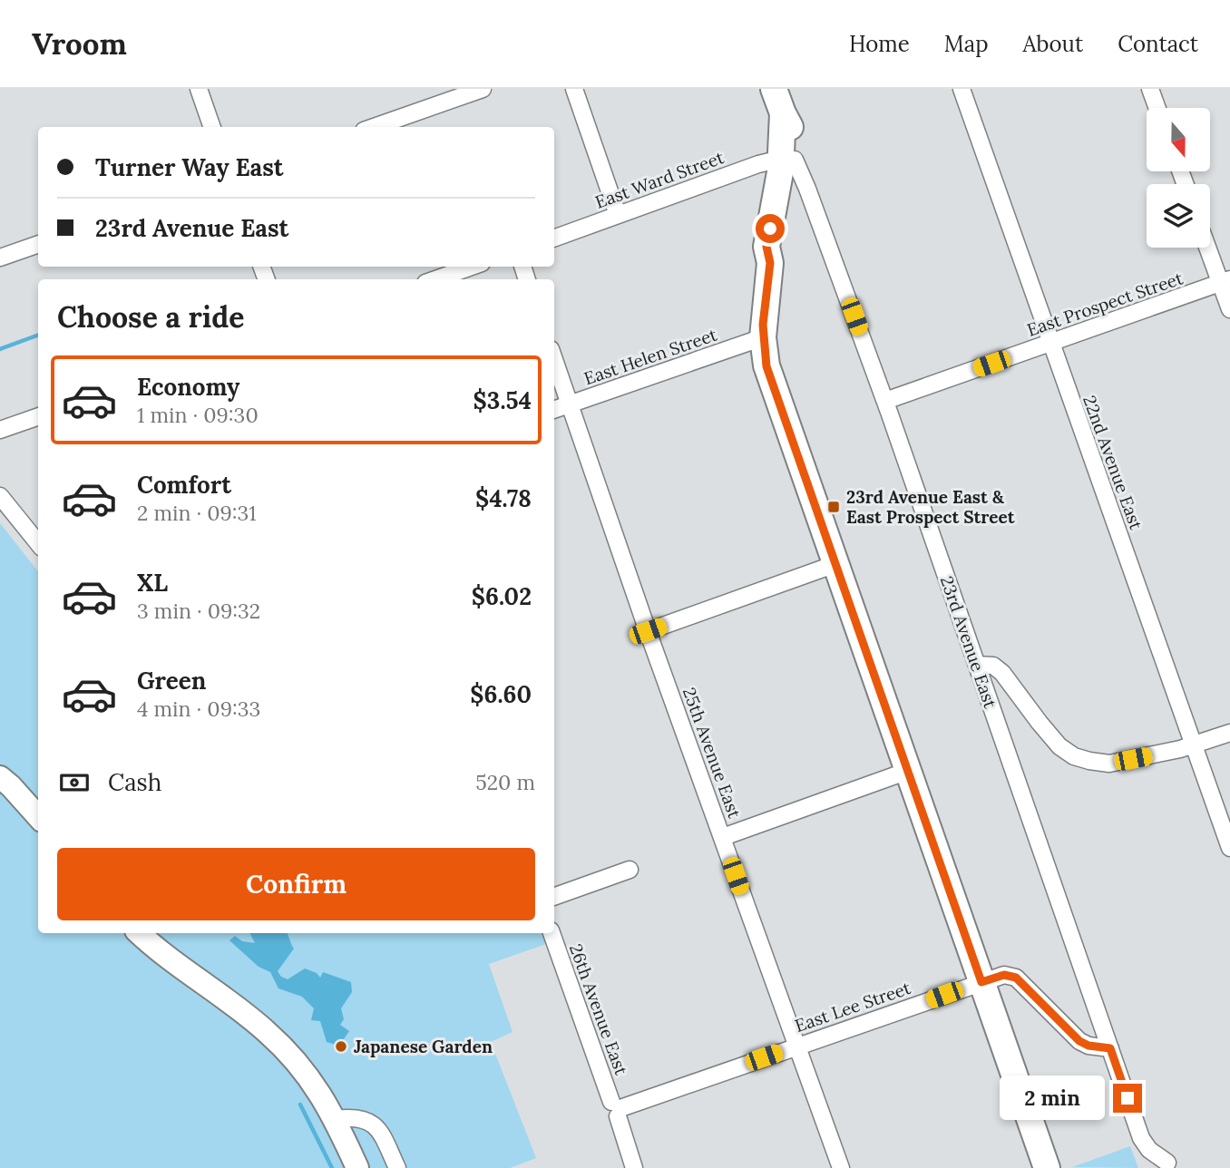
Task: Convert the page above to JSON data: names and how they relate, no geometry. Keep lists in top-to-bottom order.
{
  "streets": {
    "main road": ["23rd Avenue East"],
    "street": [
      "East Ward Street",
      "East Prospect Street",
      "East Helen Street",
      "22nd Avenue East",
      "25th Avenue East",
      "East Lee Street",
      "26th Avenue East"
    ]
  },
  "crossings": [
    ["East Ward Street", "23rd Avenue East"],
    ["East Prospect Street", "22nd Avenue East"],
    ["East Prospect Street", "23rd Avenue East"],
    ["East Helen Street", "25th Avenue East"],
    ["23rd Avenue East", "East Lee Street"],
    ["25th Avenue East", "East Lee Street"],
    ["East Lee Street", "26th Avenue East"]
  ],
  "places": {
    "transit": ["23rd Avenue East & East Prospect Street"],
    "other": ["Japanese Garden"]
  },
  "north": "bottom",
  "page": {
    "header": "Vroom",
    "nav": [
      "Home",
      "Map",
      "About",
      "Contact"
    ],
    "banner": ["Turner Way East", "23rd Avenue East"],
    "heading": "Choose a ride",
    "list": [
      {
        "name": "Economy",
        "note": "1 min · 09:30",
        "value": "$3.54"
      },
      {
        "name": "Comfort",
        "note": "2 min · 09:31",
        "value": "$4.78"
      },
      {
        "name": "XL",
        "note": "3 min · 09:32",
        "value": "$6.02"
      },
      {
        "name": "Green",
        "note": "4 min · 09:33",
        "value": "$6.60"
      }
    ],
    "pay": ["Cash", "520 m"],
    "buttons": "Confirm",
    "bubble": "2 min"
  }
}
